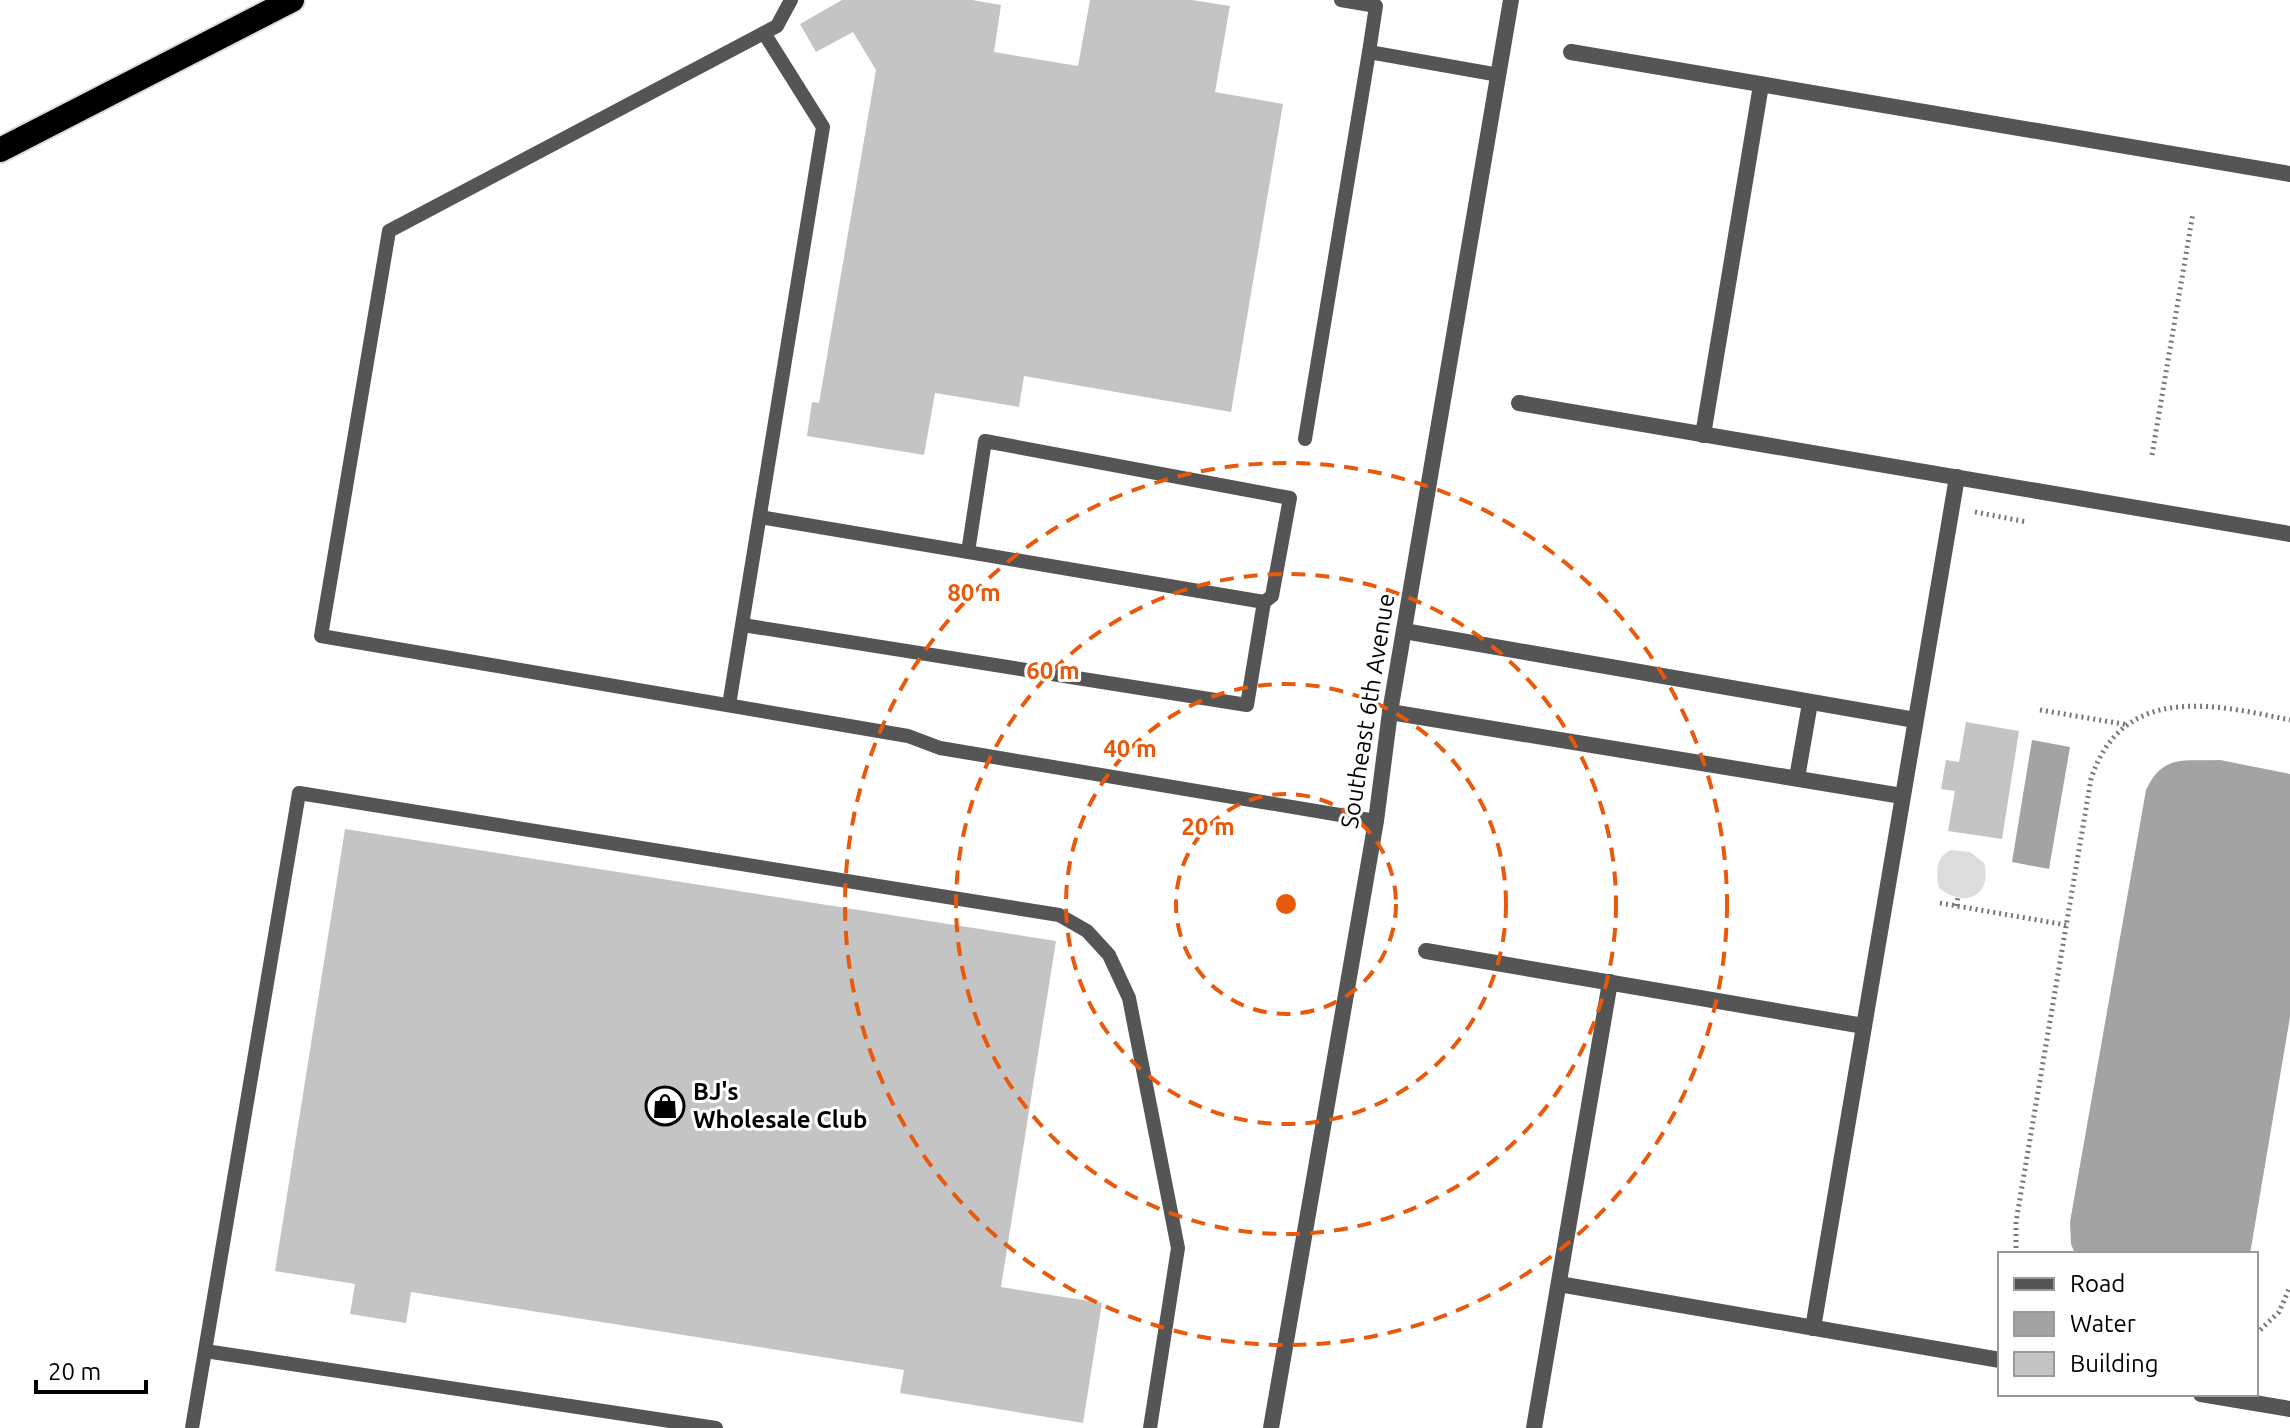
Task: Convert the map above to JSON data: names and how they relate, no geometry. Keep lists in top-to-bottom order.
{
  "streets": {
    "street": ["Southeast 6th Avenue"]
  },
  "places": {
    "shop": ["BJ's Wholesale Club"]
  },
  "legend": ["Road", "Water", "Building"],
  "scale_bar": "20 m",
  "rings": [
    "80 m",
    "60 m",
    "40 m",
    "20 m"
  ]
}
